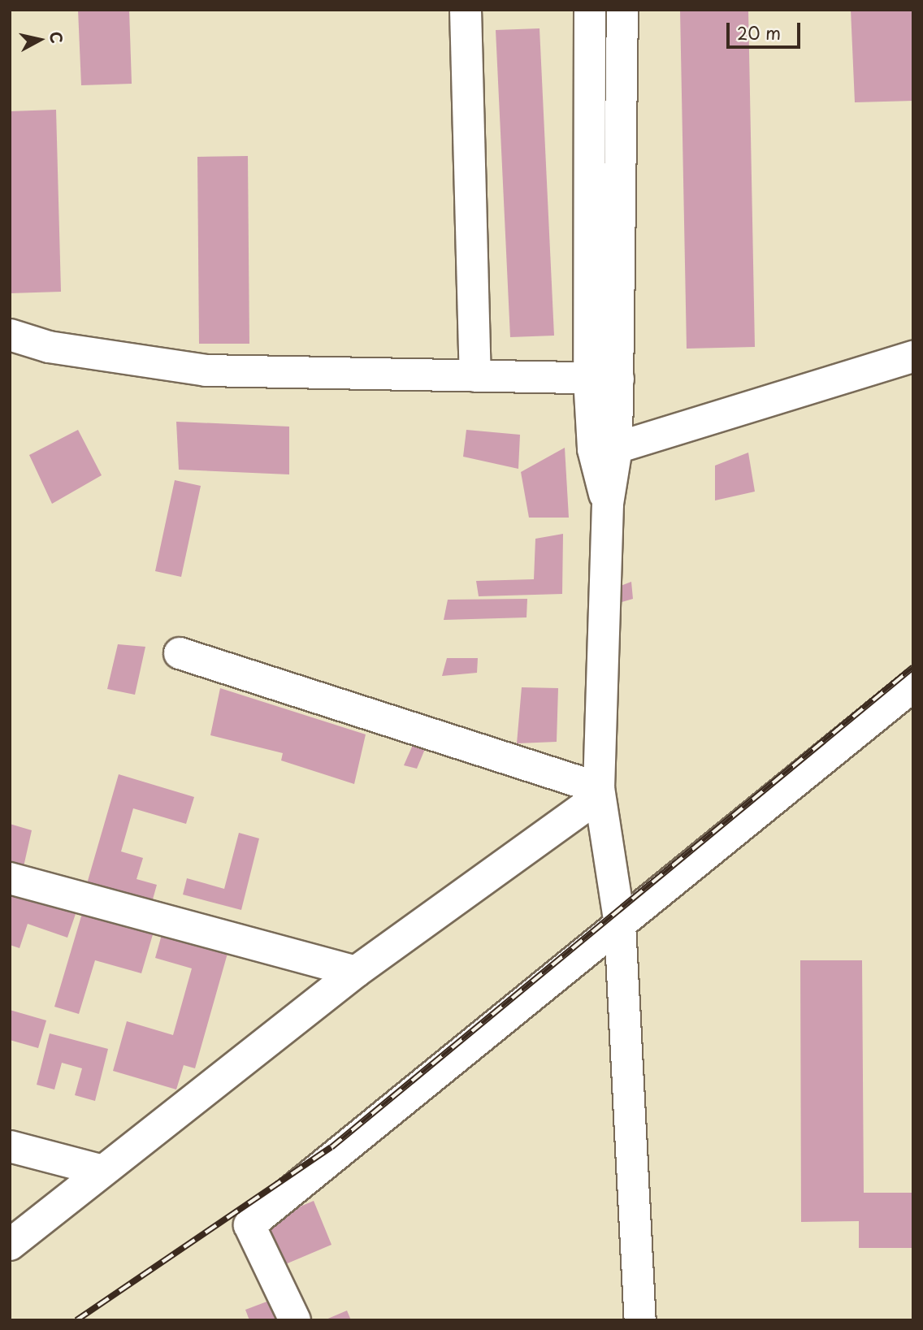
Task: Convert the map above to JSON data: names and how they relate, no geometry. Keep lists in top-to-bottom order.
{
  "scale_bar": "20 m",
  "north": "right"
}
